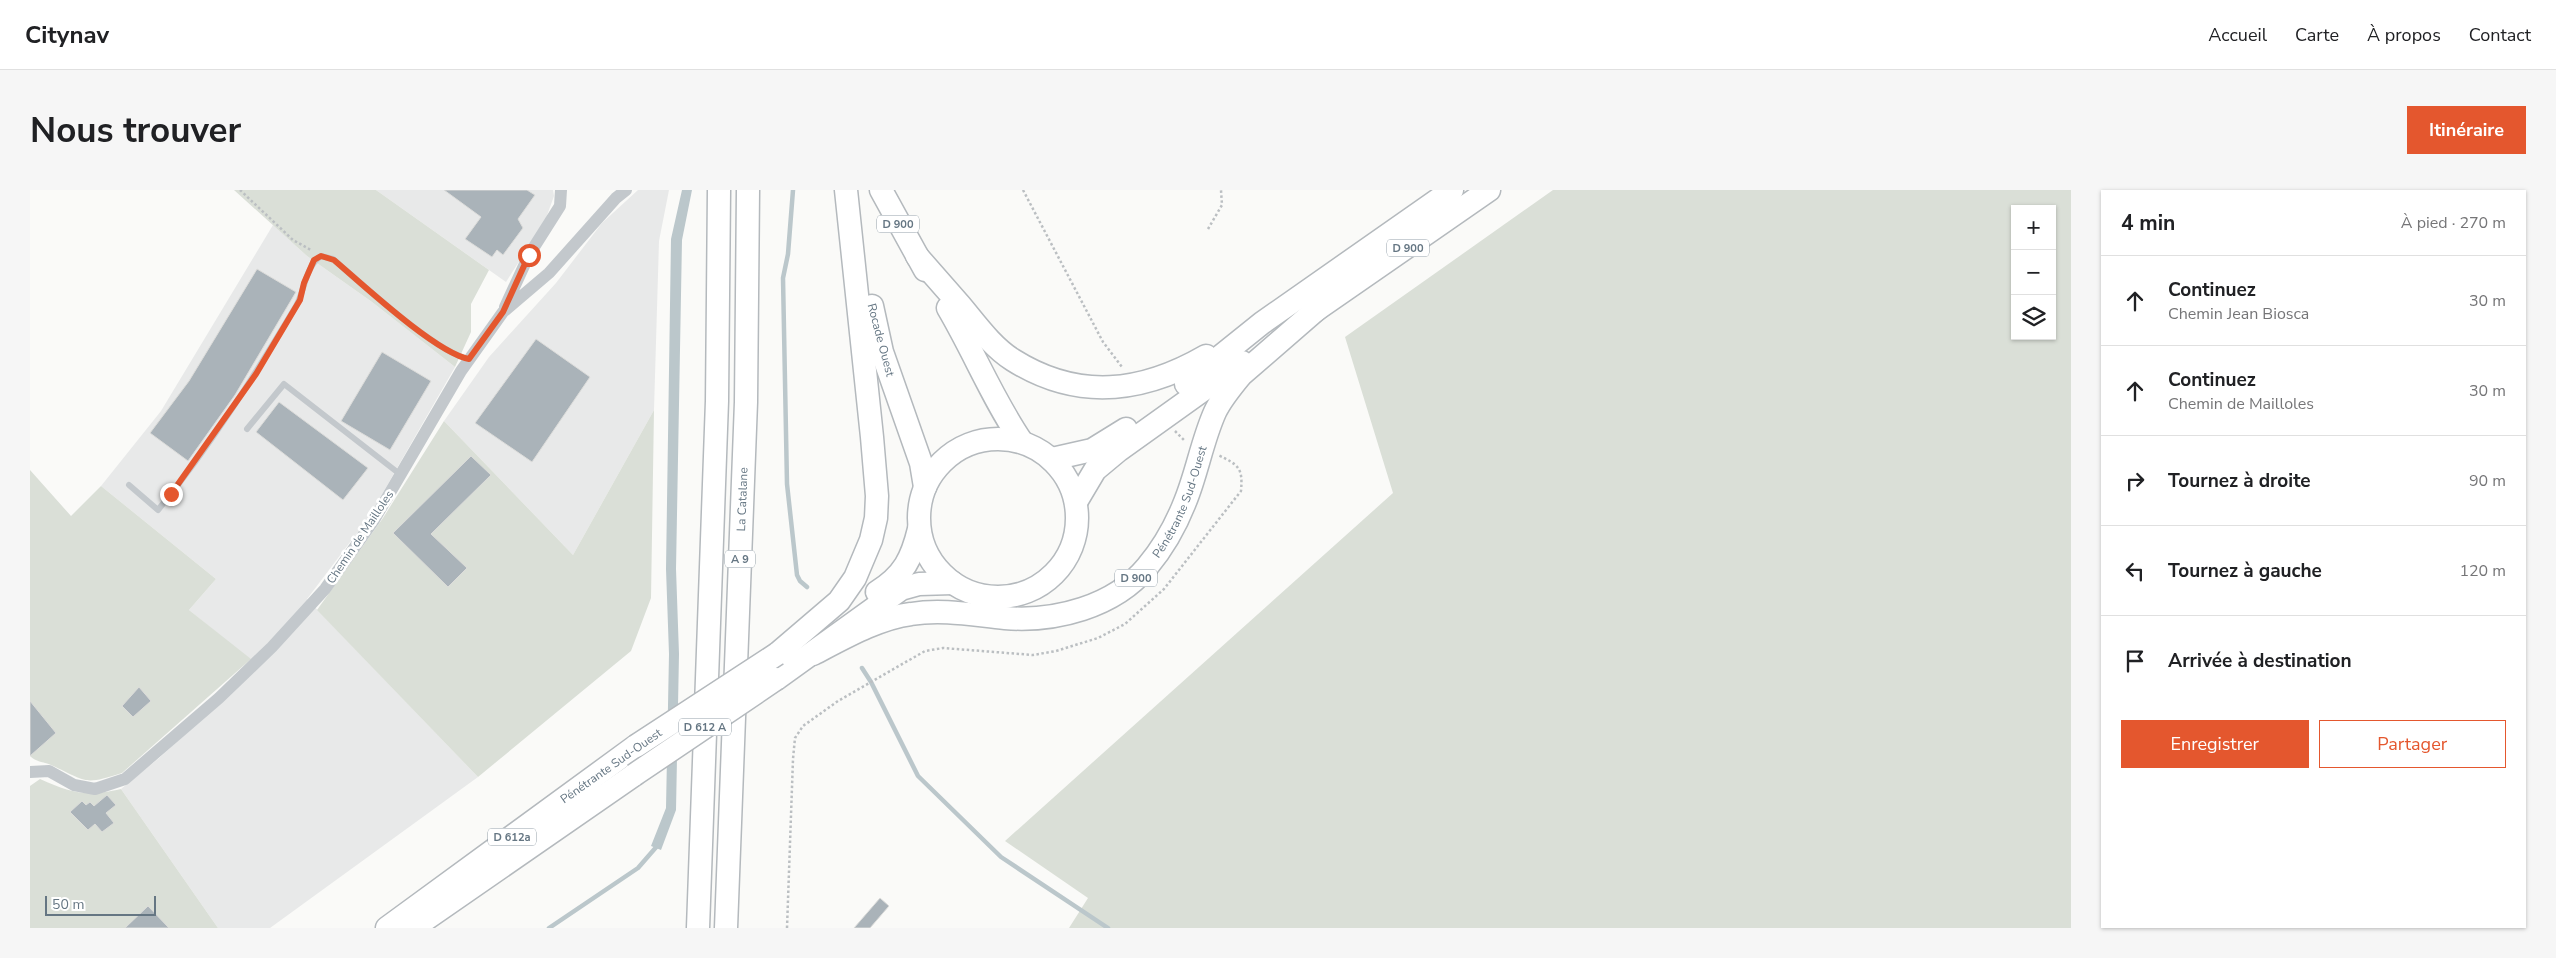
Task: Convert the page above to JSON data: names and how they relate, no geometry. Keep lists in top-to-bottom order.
{
  "streets": {
    "highway": [
      "D 900",
      "Rocade Ouest",
      "La Catalane",
      "Pénétrante Sud-Ouest",
      "A 9",
      "D 612 A",
      "D 612a"
    ],
    "street": ["Chemin de Mailloles"]
  },
  "crossings": [
    ["Rocade Ouest", "Pénétrante Sud-Ouest"]
  ],
  "scale_bar": "50 m",
  "page": {
    "header": "Citynav",
    "nav": [
      "Accueil",
      "Carte",
      "À propos",
      "Contact"
    ],
    "buttons": [
      "Itinéraire",
      ["Enregistrer", "Partager"]
    ],
    "title": "Nous trouver",
    "heading": ["4 min", "À pied · 270 m"],
    "map_buttons": ["+", "−"],
    "list": [
      ["Continuez", "Chemin Jean Biosca", "30 m"],
      ["Continuez", "Chemin de Mailloles", "30 m"],
      ["Tournez à droite", "90 m"],
      ["Tournez à gauche", "120 m"],
      "Arrivée à destination"
    ],
    "scale": "50 m"
  }
}
